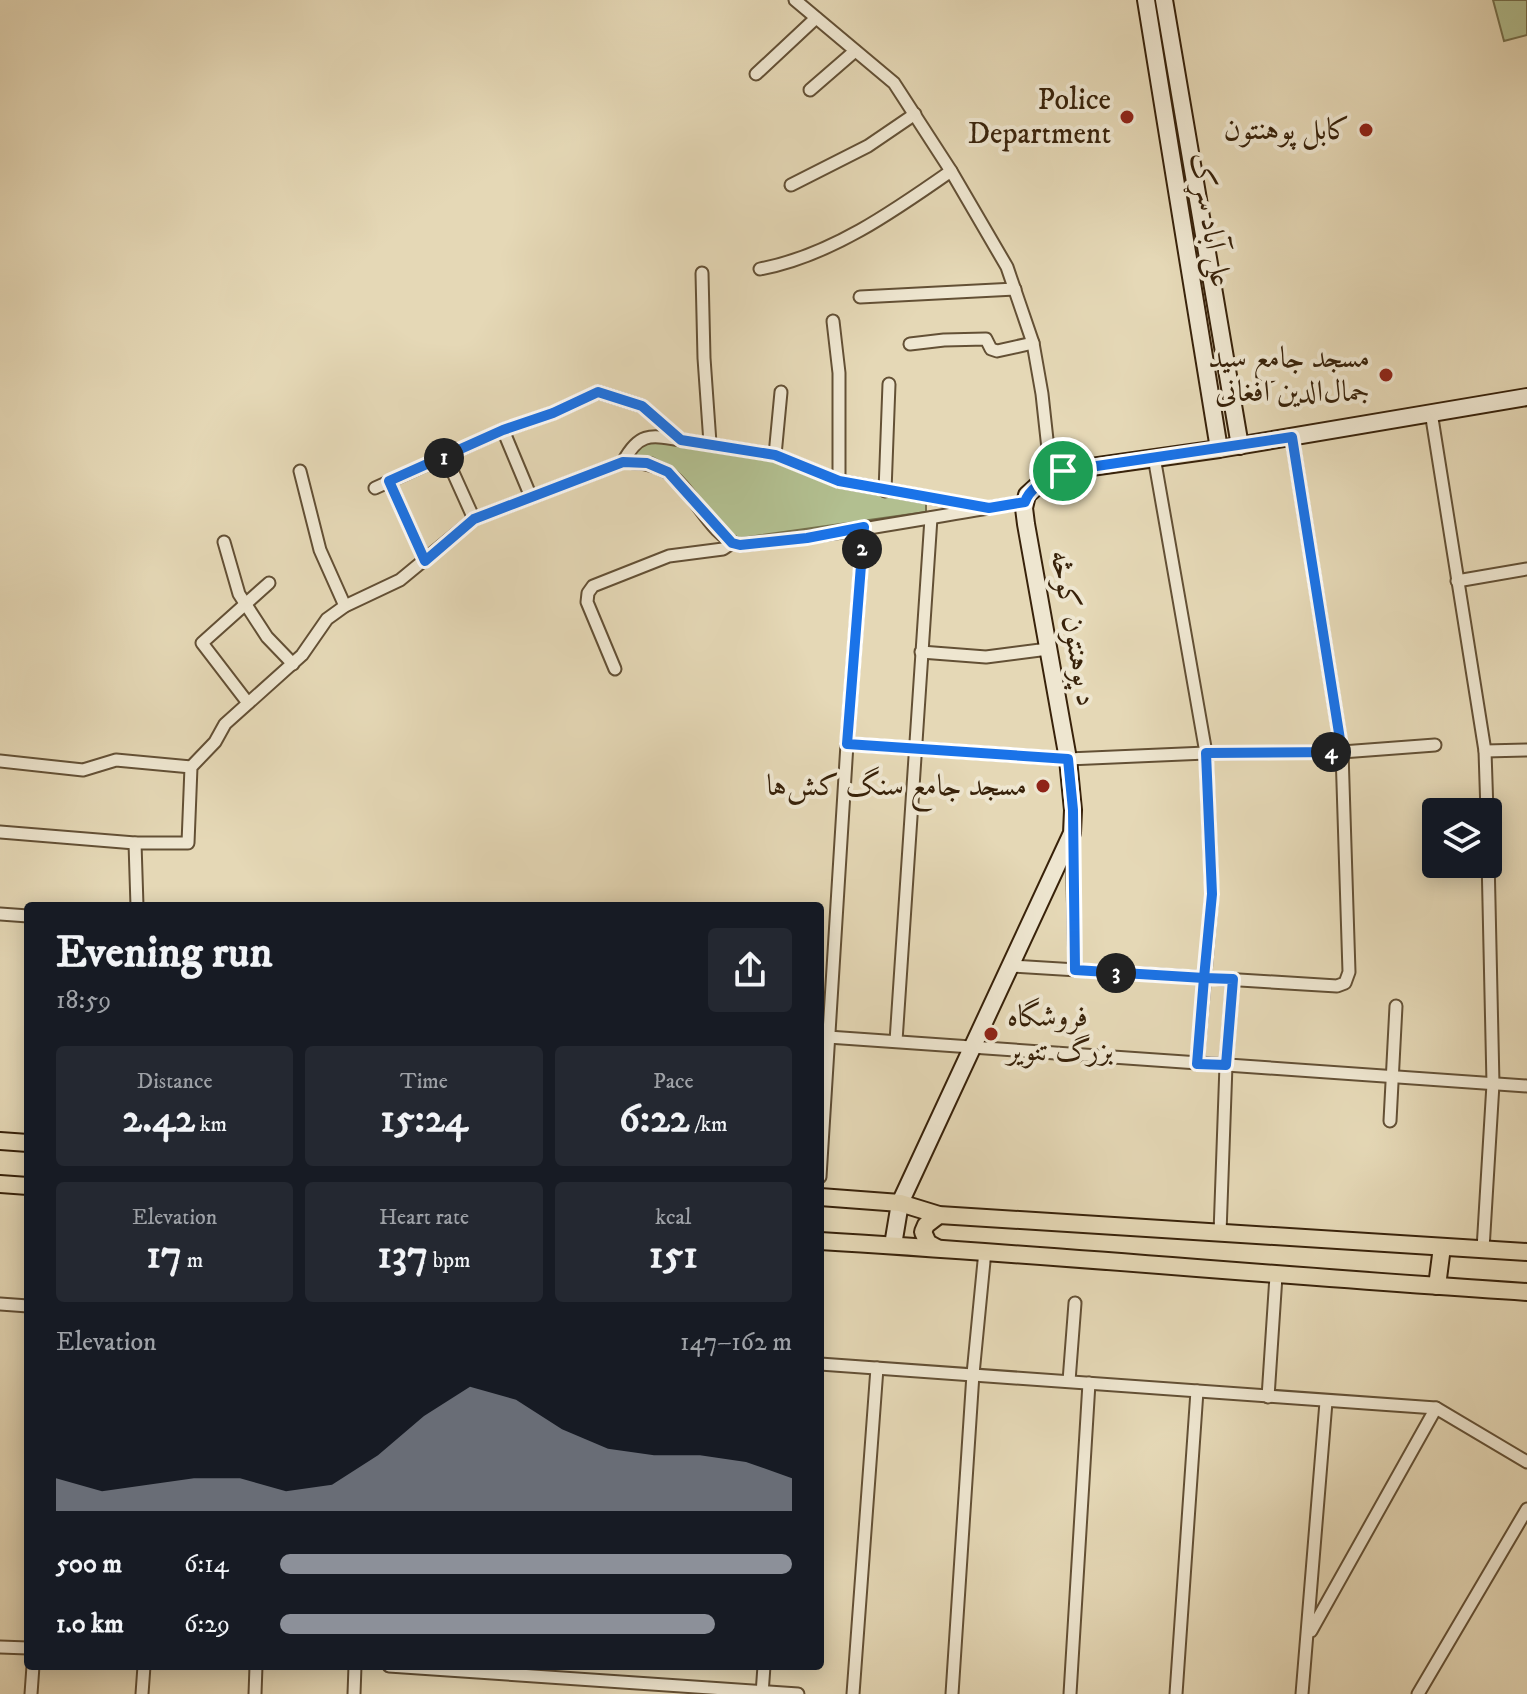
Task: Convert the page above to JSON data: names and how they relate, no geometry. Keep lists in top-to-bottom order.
{
  "streets": {
    "street": ["علی آباد سړک", "د پوهنتون کوڅه"]
  },
  "places": [
    "Police Department",
    "کابل پوهنتون",
    "مسجد جامع سید جمال‌الدین افغانی",
    "مسجد جامع سنگ کش‌ها",
    "فروشگاه بزرگ تنویر"
  ],
  "page": {
    "pins": [
      "1",
      "2",
      "4",
      "3"
    ],
    "heading": ["Evening run", "18:59"],
    "stats": [
      ["Distance", "2.42 km"],
      ["Time", "15:24"],
      ["Pace", "6:22 /km"],
      ["Elevation", "17 m"],
      ["Heart rate", "137 bpm"],
      ["kcal", "151"]
    ],
    "chart": ["Elevation", "147–162 m"],
    "list": [
      {
        "name": "500 m",
        "note": "6:14"
      },
      {
        "name": "1.0 km",
        "note": "6:29"
      }
    ]
  }
}
